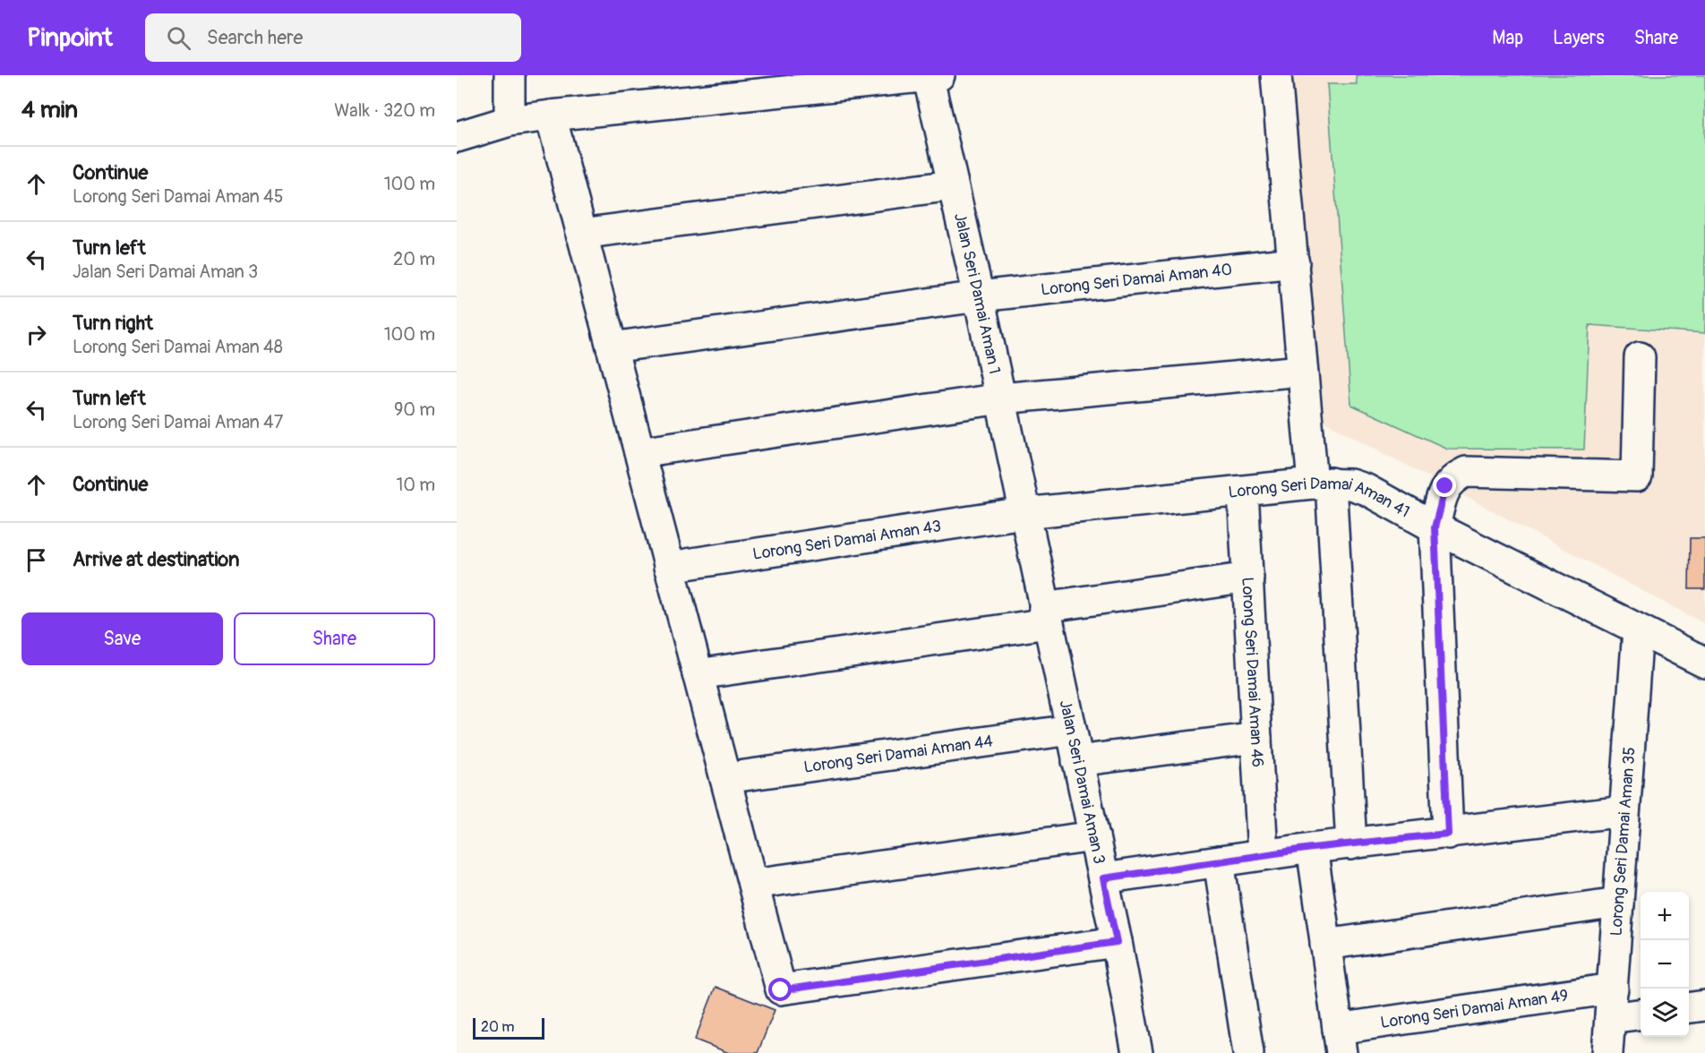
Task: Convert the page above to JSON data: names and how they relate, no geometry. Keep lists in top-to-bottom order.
{
  "streets": {
    "street": [
      "Lorong Seri Damai Aman 40",
      "Jalan Seri Damai Aman 1",
      "Lorong Seri Damai Aman 41",
      "Lorong Seri Damai Aman 43",
      "Lorong Seri Damai Aman 46",
      "Lorong Seri Damai Aman 44",
      "Jalan Seri Damai Aman 3",
      "Lorong Seri Damai Aman 35",
      "Lorong Seri Damai Aman 49"
    ]
  },
  "crossings": [
    ["Lorong Seri Damai Aman 40", "Jalan Seri Damai Aman 1"],
    ["Jalan Seri Damai Aman 1", "Lorong Seri Damai Aman 41"],
    ["Jalan Seri Damai Aman 1", "Lorong Seri Damai Aman 43"],
    ["Jalan Seri Damai Aman 1", "Jalan Seri Damai Aman 3"],
    ["Lorong Seri Damai Aman 41", "Lorong Seri Damai Aman 43"],
    ["Lorong Seri Damai Aman 41", "Lorong Seri Damai Aman 46"],
    ["Lorong Seri Damai Aman 41", "Jalan Seri Damai Aman 3"],
    ["Lorong Seri Damai Aman 41", "Lorong Seri Damai Aman 35"],
    ["Lorong Seri Damai Aman 43", "Jalan Seri Damai Aman 3"],
    ["Lorong Seri Damai Aman 44", "Jalan Seri Damai Aman 3"],
    ["Lorong Seri Damai Aman 35", "Lorong Seri Damai Aman 49"]
  ],
  "scale_bar": "20 m",
  "page": {
    "header": "Pinpoint",
    "search": "Search here",
    "nav": ["Map", "Layers", "Share"],
    "heading": ["4 min", "Walk · 320 m"],
    "list": [
      ["Continue", "Lorong Seri Damai Aman 45", "100 m"],
      ["Turn left", "Jalan Seri Damai Aman 3", "20 m"],
      ["Turn right", "Lorong Seri Damai Aman 48", "100 m"],
      ["Turn left", "Lorong Seri Damai Aman 47", "90 m"],
      ["Continue", "10 m"],
      "Arrive at destination"
    ],
    "buttons": ["Save", "Share"],
    "map_buttons": ["+", "−"],
    "scale": "20 m"
  }
}
